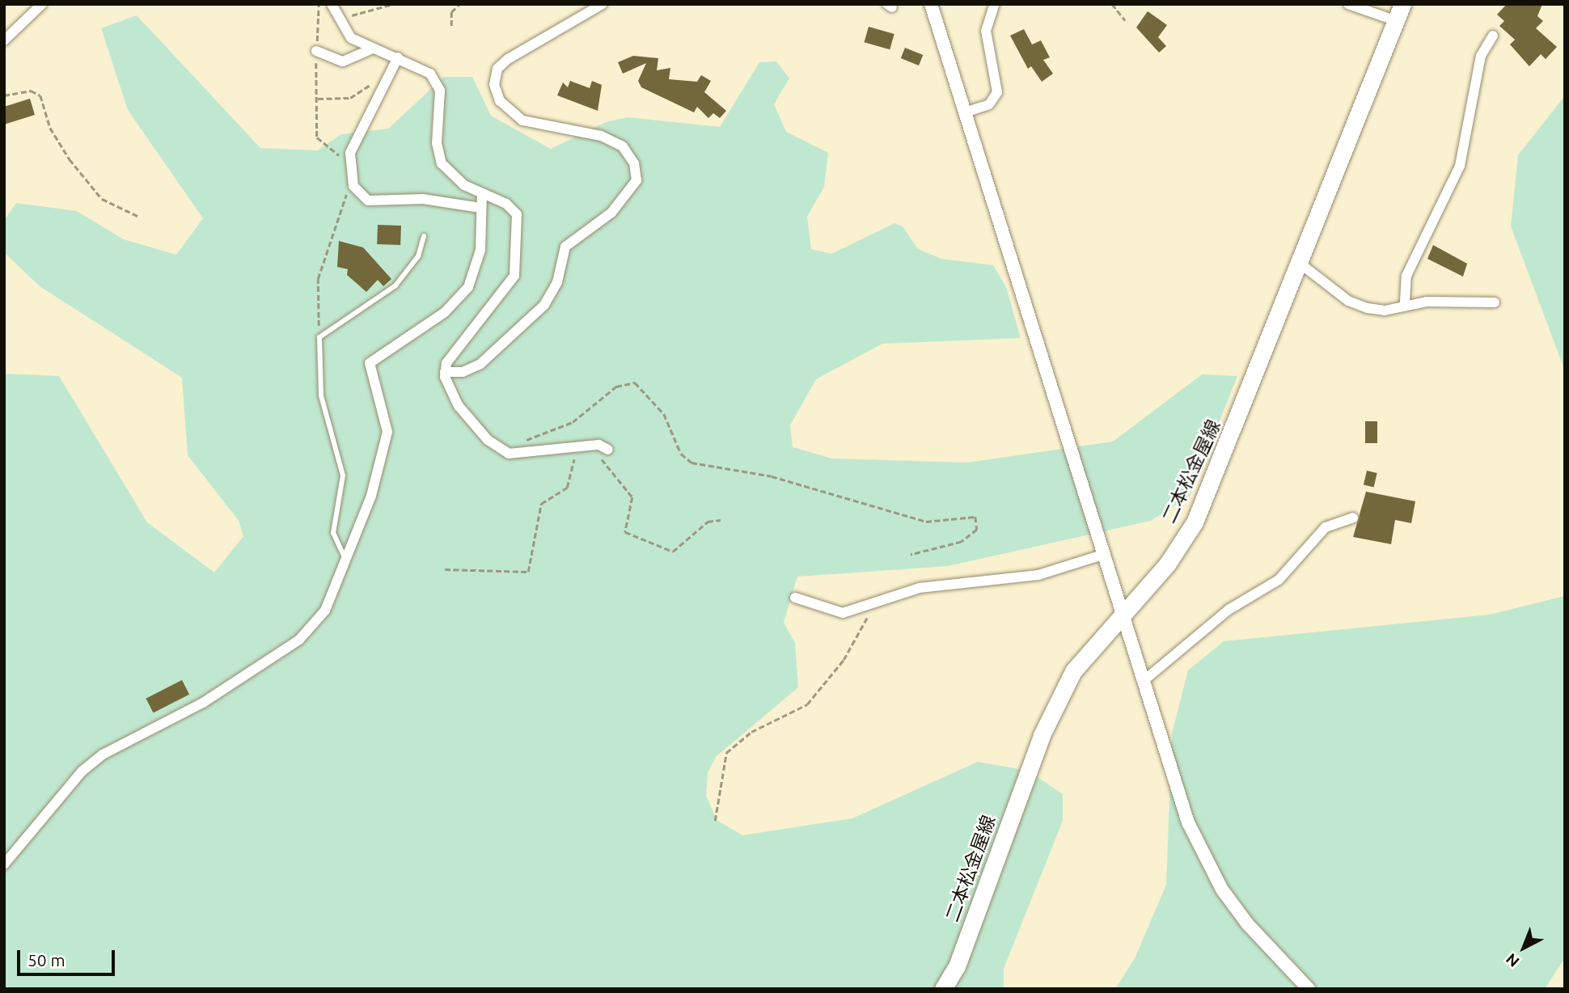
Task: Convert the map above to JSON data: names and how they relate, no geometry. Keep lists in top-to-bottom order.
{
  "streets": {
    "main road": ["二本松金屋線"]
  },
  "scale_bar": "50 m",
  "north": "bottom left"
}
